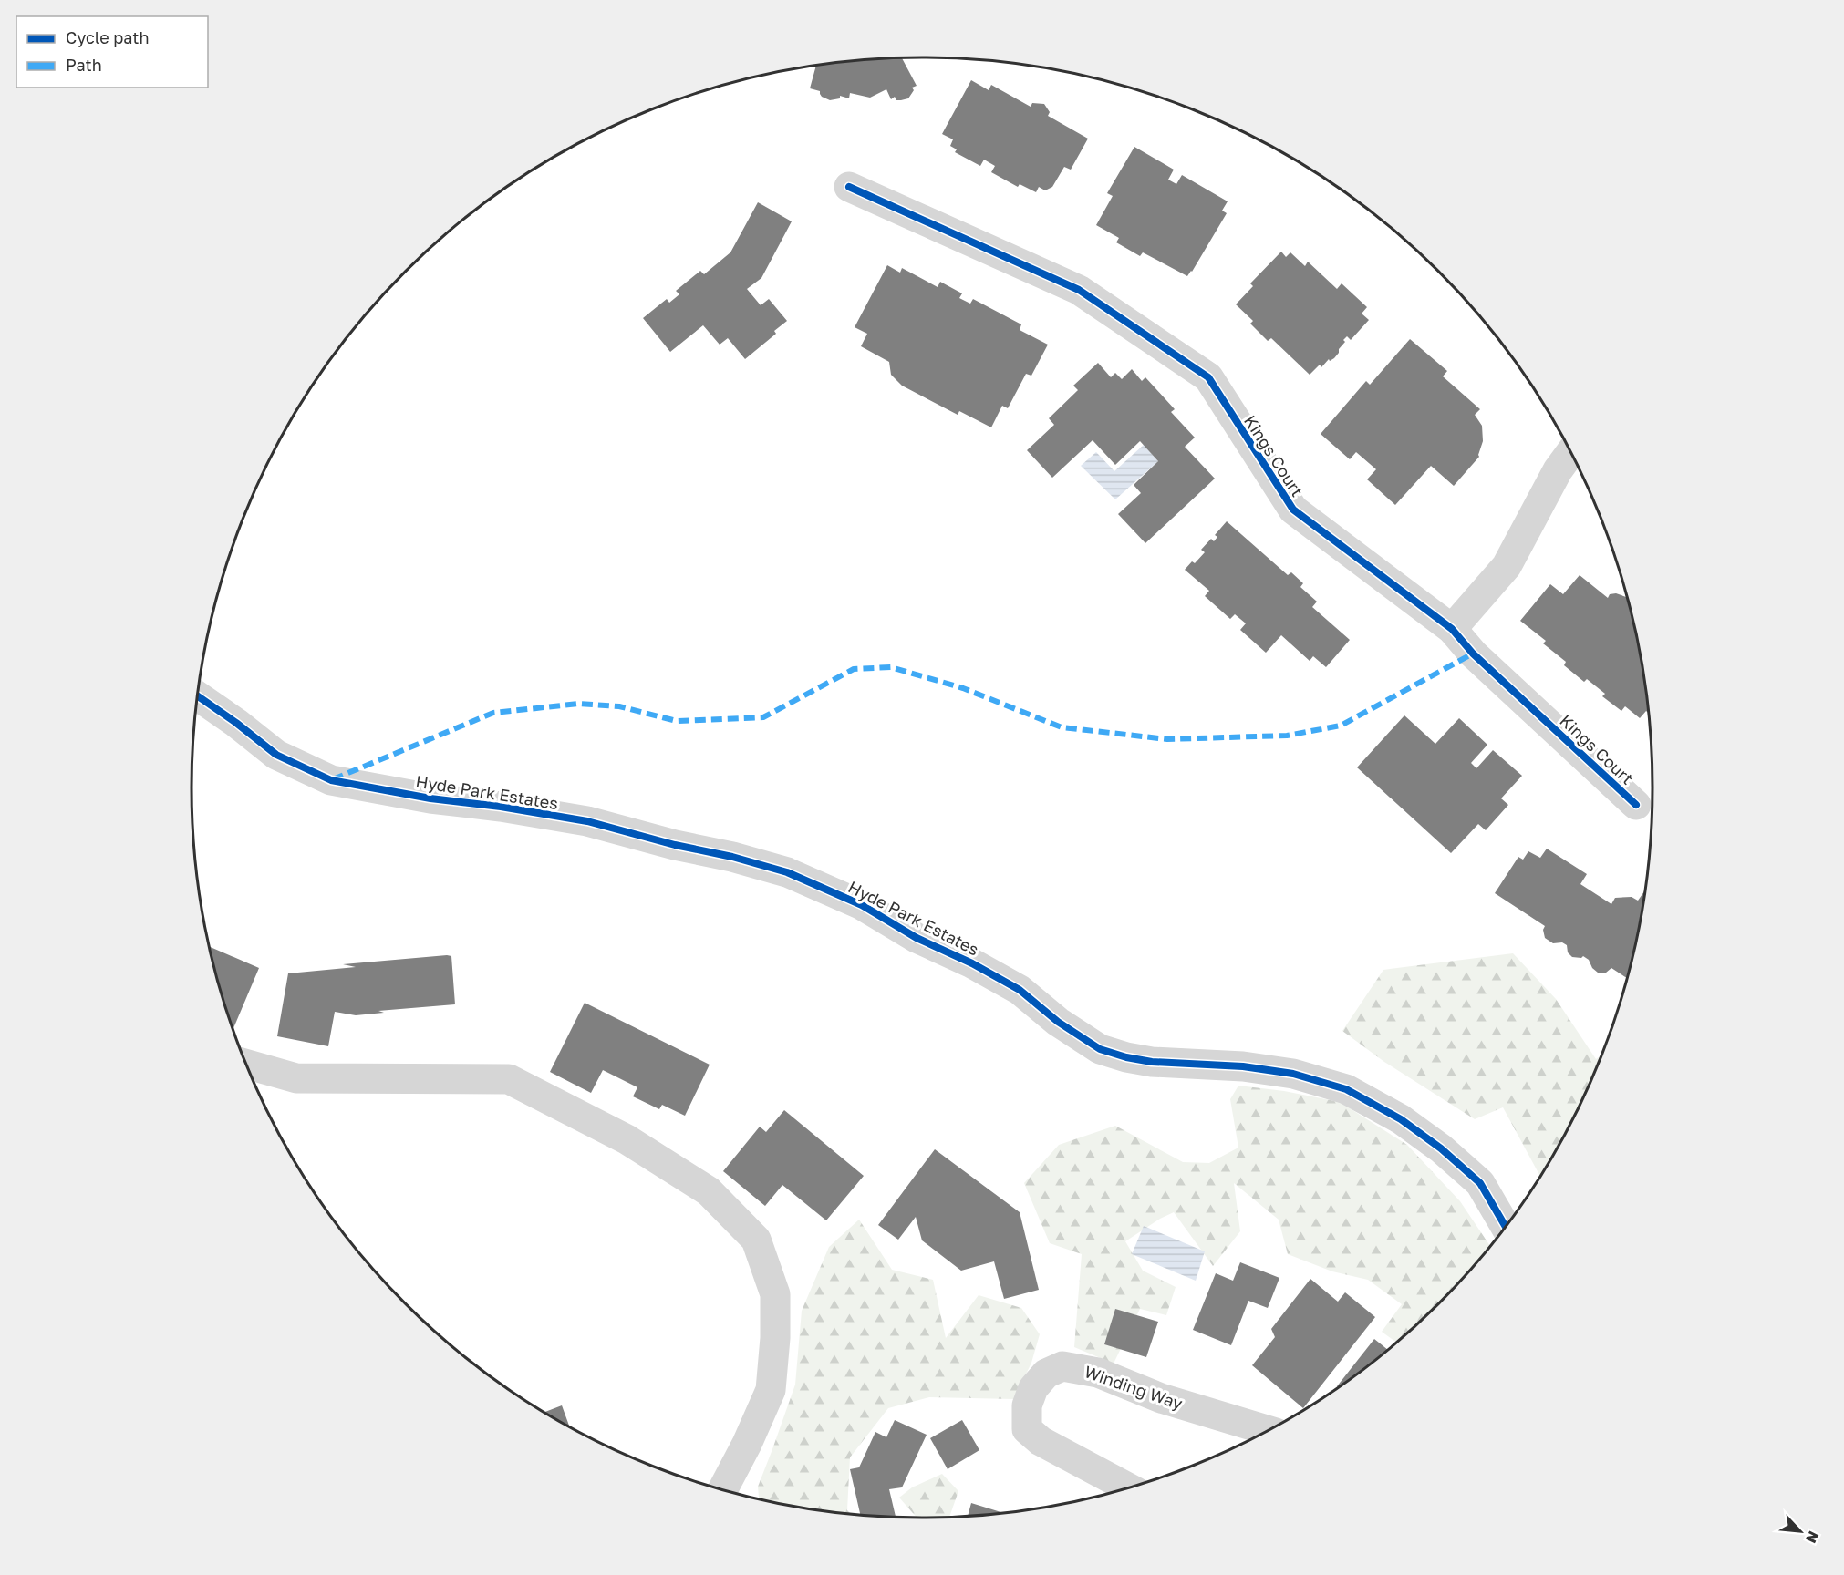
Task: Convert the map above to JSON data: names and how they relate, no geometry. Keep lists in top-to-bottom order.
{
  "streets": {
    "street": ["Kings Court", "Hyde Park Estates", "Winding Way"]
  },
  "legend": ["Cycle path", "Path"],
  "north": "bottom right"
}
